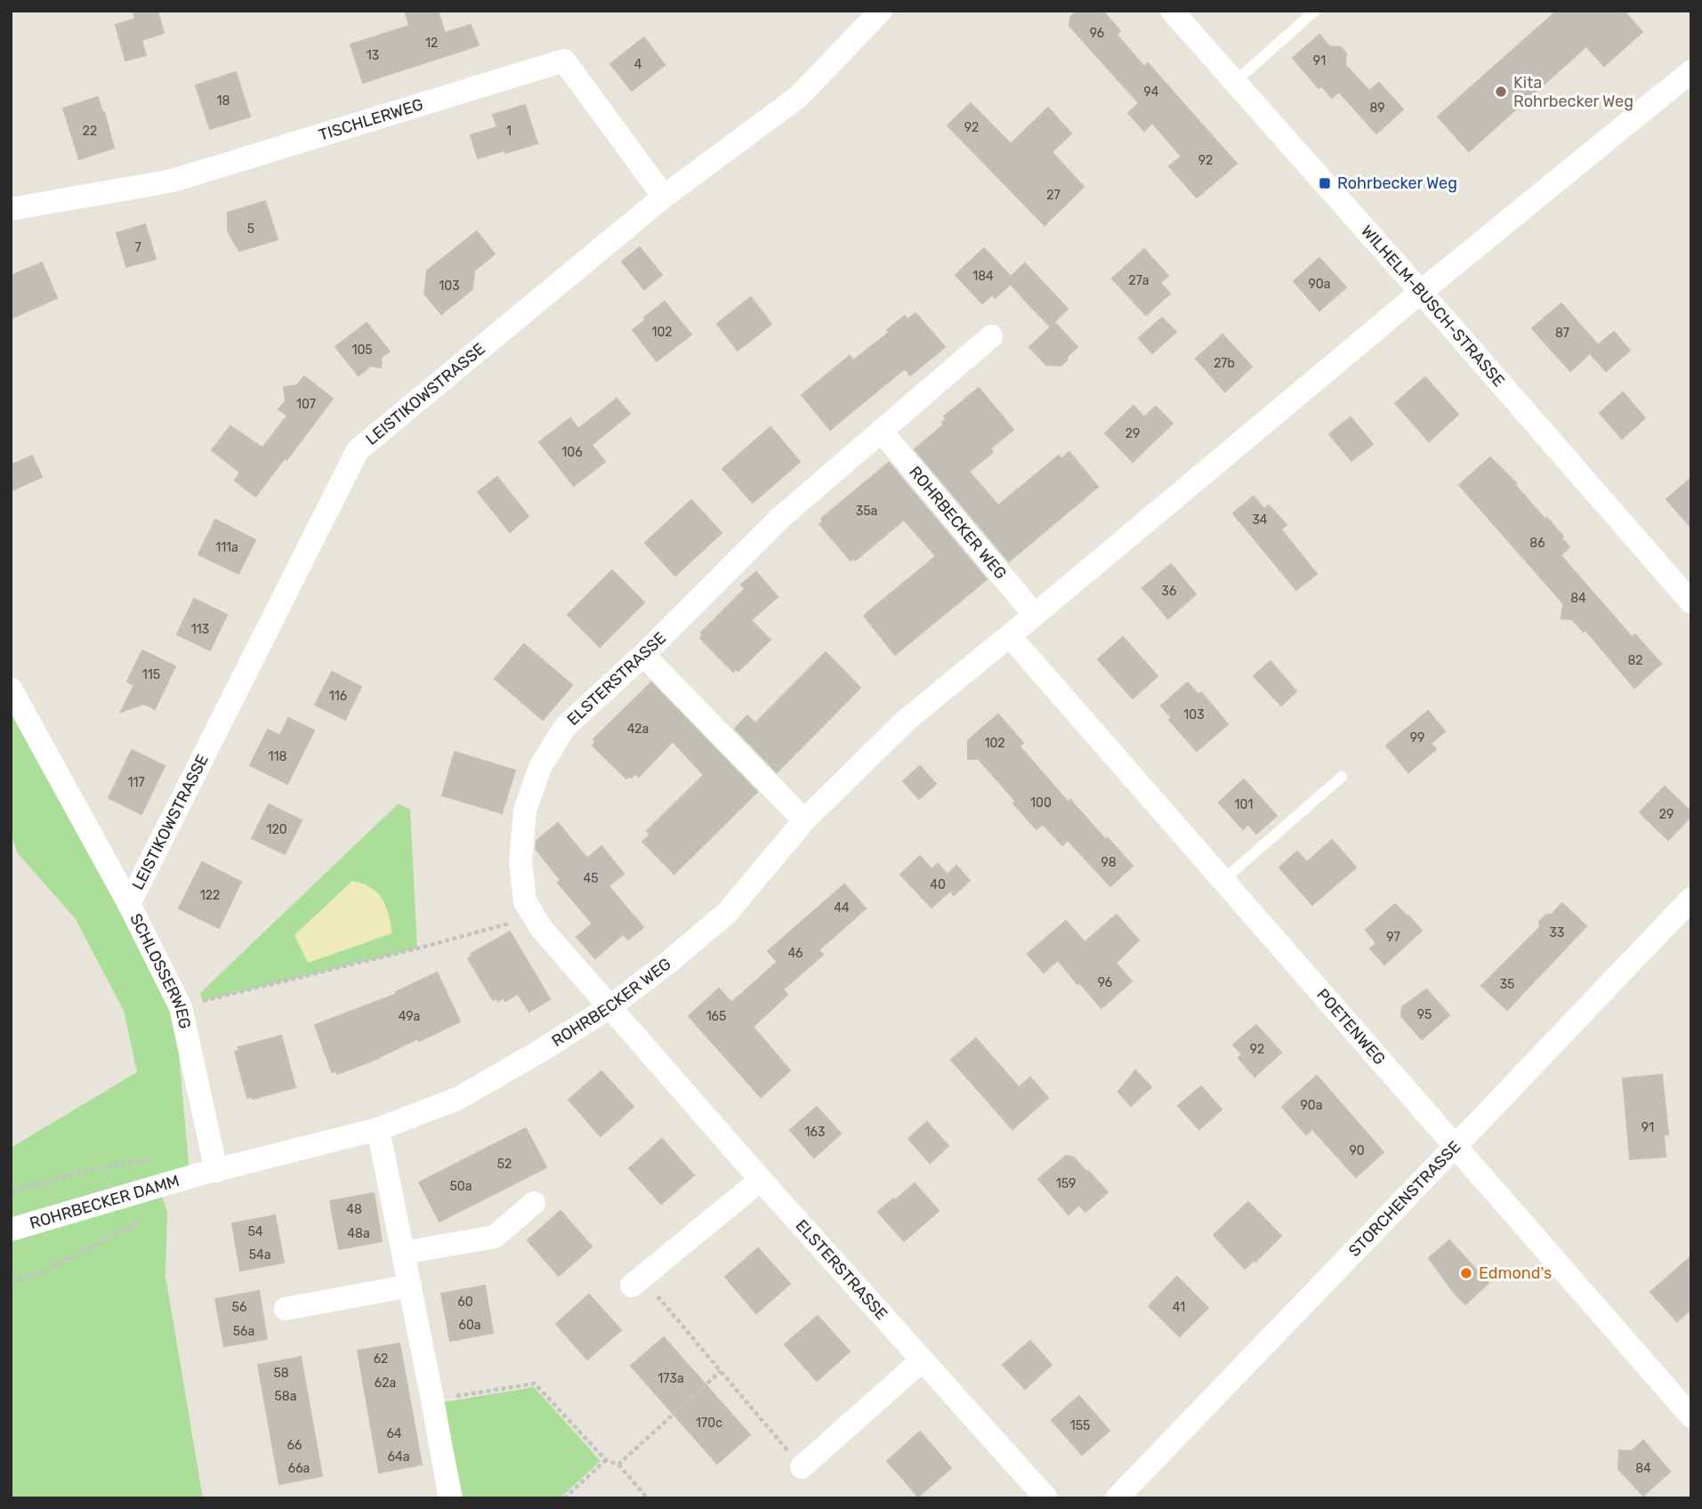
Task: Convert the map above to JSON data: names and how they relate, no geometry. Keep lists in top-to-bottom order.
{
  "streets": {
    "street": [
      "TISCHLERWEG",
      "WILHELM-BUSCH-STRASSE",
      "LEISTIKOWSTRASSE",
      "ROHRBECKER WEG",
      "ELSTERSTRASSE",
      "SCHLOSSERWEG",
      "POETENWEG",
      "STORCHENSTRASSE",
      "ROHRBECKER DAMM"
    ]
  },
  "crossings": [
    ["TISCHLERWEG", "LEISTIKOWSTRASSE"],
    ["WILHELM-BUSCH-STRASSE", "ROHRBECKER WEG"],
    ["LEISTIKOWSTRASSE", "SCHLOSSERWEG"],
    ["ROHRBECKER WEG", "ELSTERSTRASSE"],
    ["ROHRBECKER WEG", "SCHLOSSERWEG"],
    ["ROHRBECKER WEG", "POETENWEG"],
    ["ROHRBECKER WEG", "ROHRBECKER DAMM"],
    ["SCHLOSSERWEG", "ROHRBECKER DAMM"],
    ["POETENWEG", "STORCHENSTRASSE"]
  ],
  "places": {
    "other": ["Kita Rohrbecker Weg", "Edmond's"],
    "transit": ["Rohrbecker Weg"]
  },
  "house_numbers": [
    "96",
    "12",
    "13",
    "91",
    "4",
    "94",
    "18",
    "89",
    "92",
    "22",
    "1",
    "92",
    "27",
    "5",
    "7",
    "184",
    "27a",
    "90a",
    "103",
    "102",
    "87",
    "105",
    "27b",
    "107",
    "29",
    "106",
    "35a",
    "34",
    "86",
    "111a",
    "36",
    "84",
    "113",
    "82",
    "115",
    "116",
    "103",
    "42a",
    "99",
    "102",
    "118",
    "117",
    "100",
    "101",
    "29",
    "120",
    "98",
    "45",
    "40",
    "122",
    "44",
    "33",
    "97",
    "46",
    "96",
    "35",
    "95",
    "49a",
    "165",
    "92",
    "90a",
    "91",
    "163",
    "90",
    "52",
    "159",
    "50a",
    "48",
    "54",
    "48a",
    "54a",
    "60",
    "56",
    "41",
    "60a",
    "56a",
    "62",
    "58",
    "173a",
    "62a",
    "58a",
    "170c",
    "155",
    "64",
    "66",
    "64a",
    "66a",
    "84"
  ]
}
